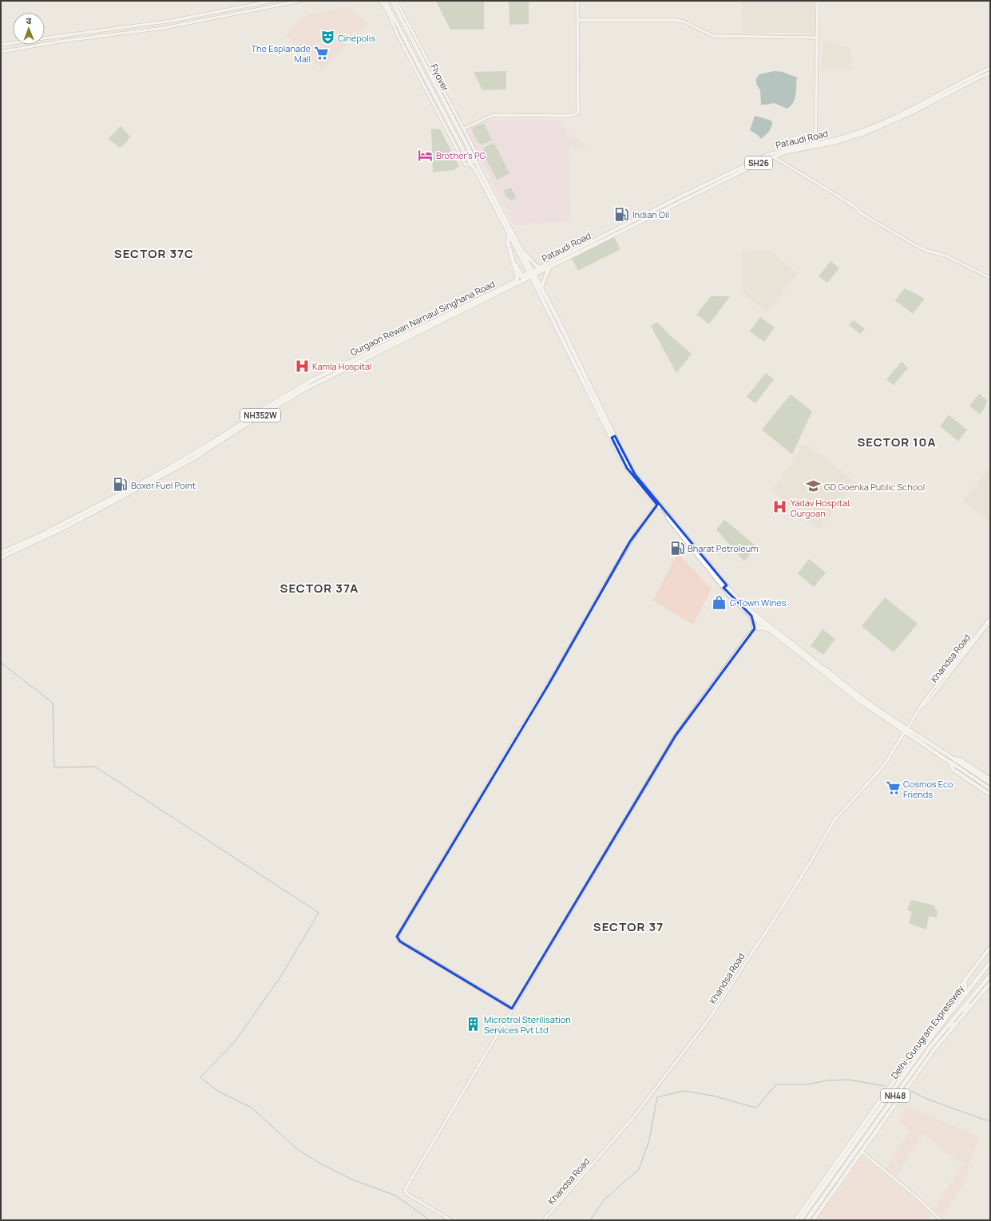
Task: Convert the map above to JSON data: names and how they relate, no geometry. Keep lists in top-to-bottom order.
{
  "streets": {
    "highway": [
      "Gurgaon Rewari Narnaul Singhana Road",
      "NH352W",
      "Delhi-Gurugram Expressway",
      "NH48"
    ],
    "main road": ["Flyover", "Pataudi Road", "SH26"],
    "street": ["Khandsa Road"]
  },
  "crossings": [
    ["Pataudi Road", "SH26"],
    ["Pataudi Road", "NH352W"],
    ["SH26", "NH352W"],
    ["Gurgaon Rewari Narnaul Singhana Road", "NH352W"]
  ],
  "districts": [
    "SECTOR 37C",
    "SECTOR 10A",
    "SECTOR 37A",
    "SECTOR 37"
  ],
  "places": {
    "theatre": ["Cinépolis"],
    "supermarket": ["The Esplanade Mall", "Cosmos Eco Friends"],
    "hotel": ["Brother's PG"],
    "fuel station": ["Indian Oil", "Boxer Fuel Point", "Bharat Petroleum"],
    "hospital": ["Kamla Hospital", "Yadav Hospital, Gurgoan"],
    "school or university": ["GD Goenka Public School"],
    "shop": ["G Town Wines"],
    "building": ["Microtrol Sterilisation Services Pvt Ltd"]
  },
  "north": "top"
}
